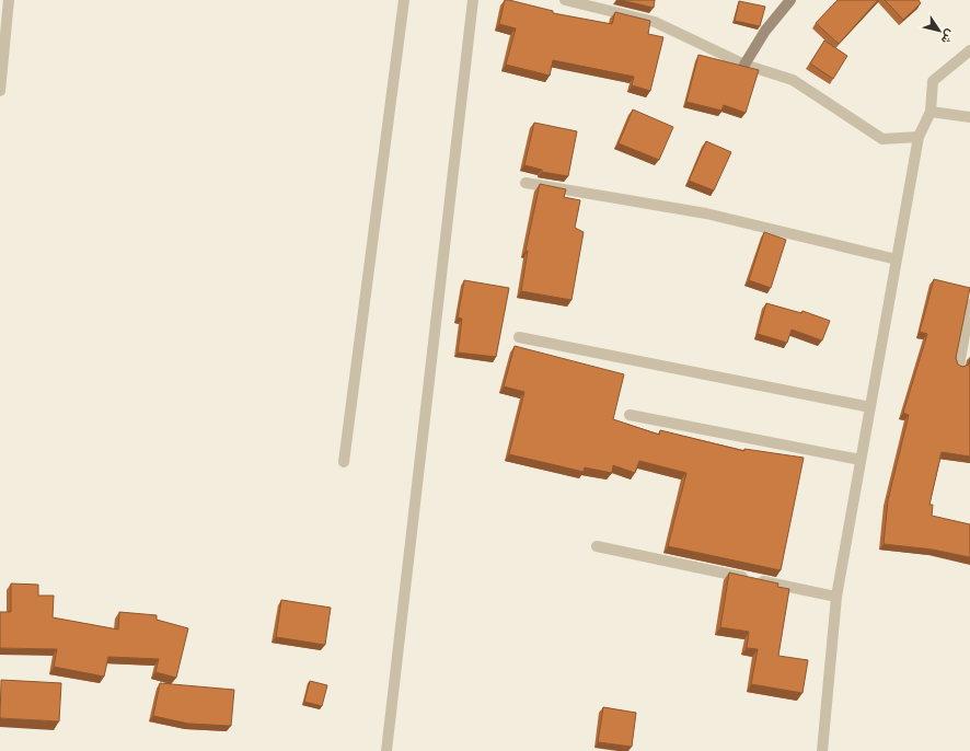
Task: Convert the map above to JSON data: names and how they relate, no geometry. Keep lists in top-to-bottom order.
{
  "north": "bottom right"
}
